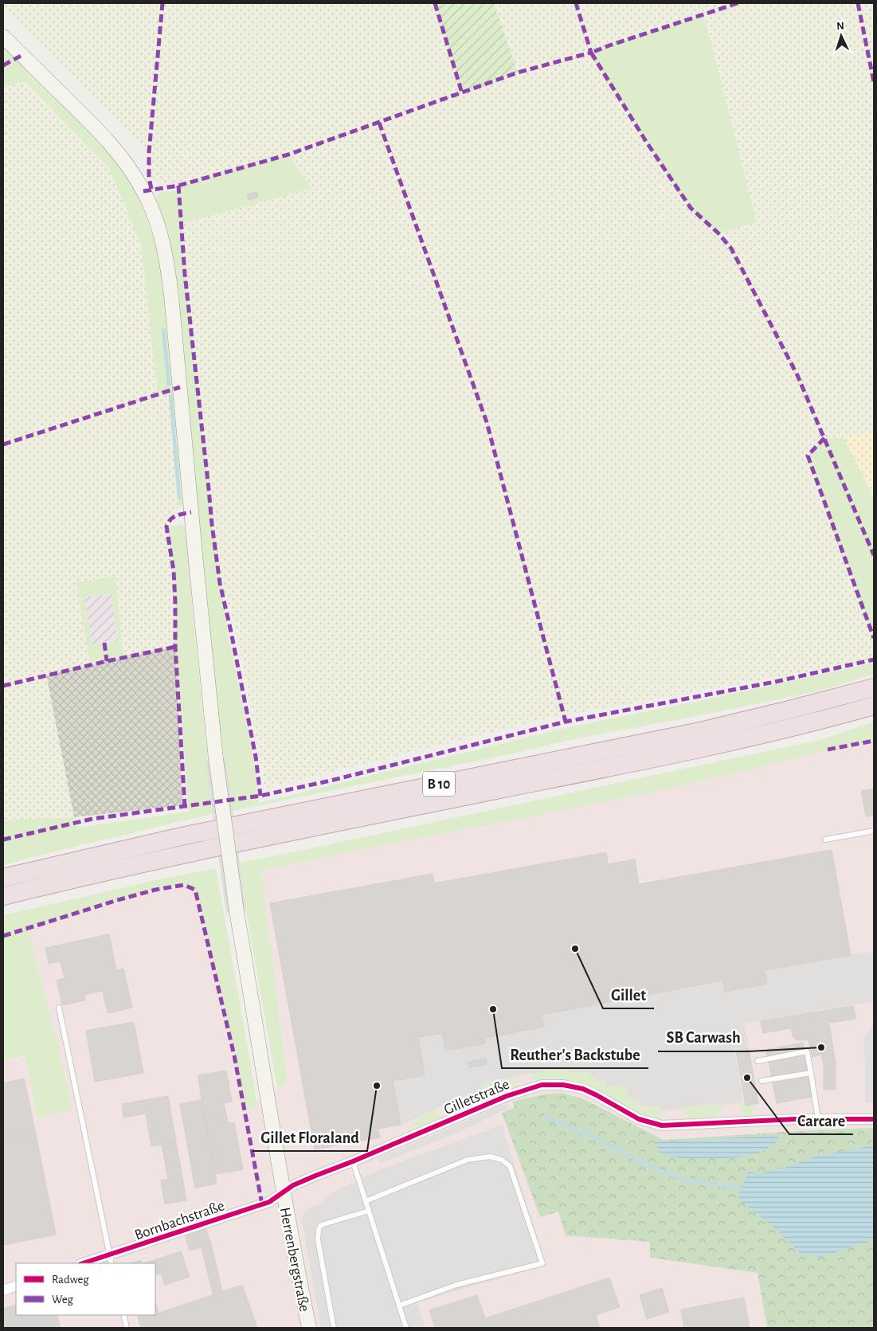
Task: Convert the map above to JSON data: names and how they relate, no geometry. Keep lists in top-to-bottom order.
{
  "streets": {
    "highway": ["B 10"],
    "main road": ["Herrenbergstraße"],
    "street": ["Gilletstraße", "Bornbachstraße"]
  },
  "crossings": [
    ["Gilletstraße", "Bornbachstraße"],
    ["Gilletstraße", "Herrenbergstraße"],
    ["Bornbachstraße", "Herrenbergstraße"]
  ],
  "places": [
    "Gillet",
    "Reuther's Backstube",
    "SB Carwash",
    "Carcare",
    "Gillet Floraland"
  ],
  "legend": ["Radweg", "Weg"],
  "north": "top"
}
